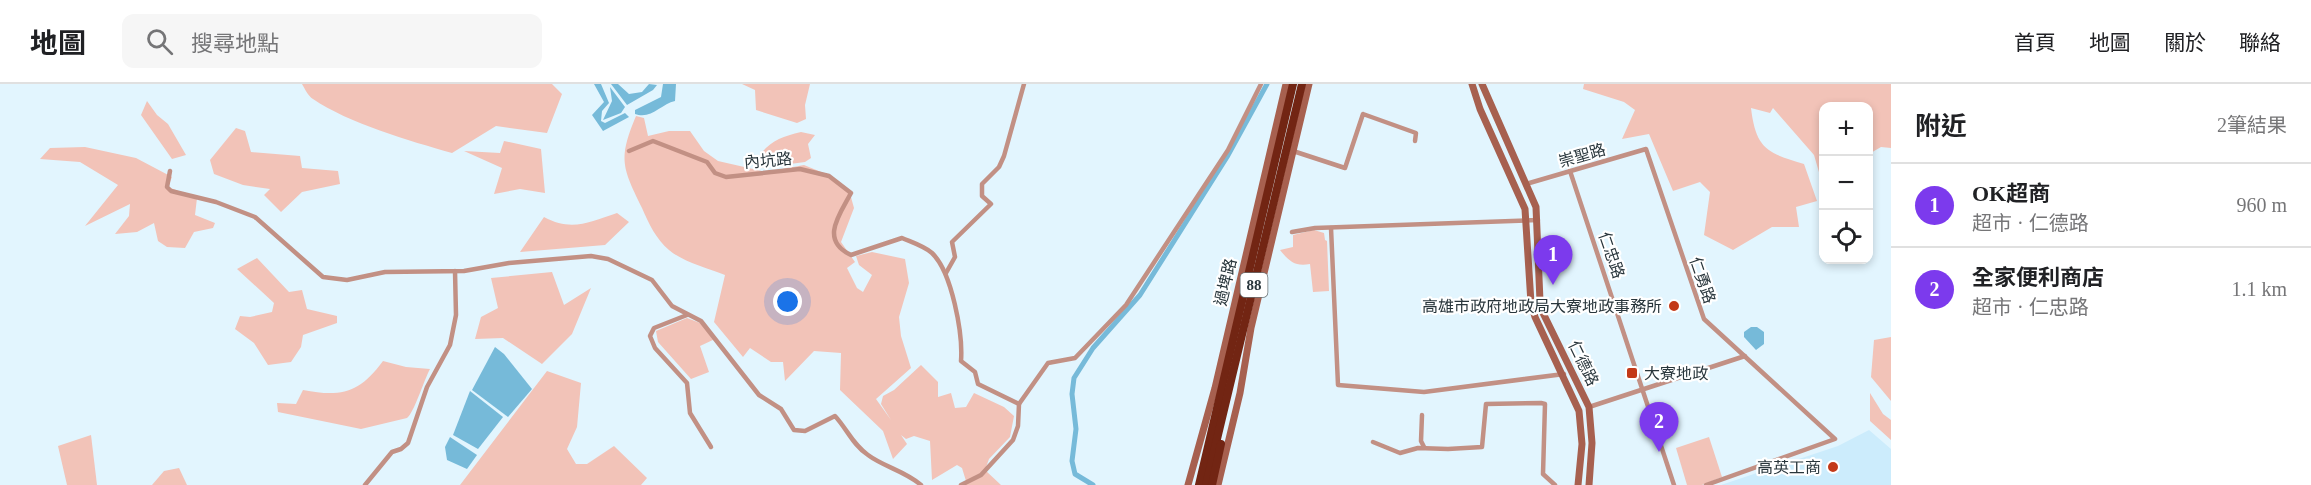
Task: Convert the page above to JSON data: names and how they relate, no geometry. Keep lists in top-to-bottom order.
{
  "streets": {
    "highway": ["88"],
    "street": [
      "崇聖路",
      "內坑路",
      "仁忠路",
      "仁勇路",
      "過埤路",
      "仁德路"
    ]
  },
  "crossings": [
    ["崇聖路", "仁忠路"],
    ["崇聖路", "仁勇路"],
    ["崇聖路", "仁德路"]
  ],
  "places": {
    "other": ["高雄市政府地政局大寮地政事務所", "高英工商"],
    "transit": ["大寮地政"]
  },
  "page": {
    "header": "地圖",
    "search": "搜尋地點",
    "nav": [
      "首頁",
      "地圖",
      "關於",
      "聯絡"
    ],
    "heading": ["附近", "2筆結果"],
    "map_buttons": ["+", "−"],
    "list": [
      {
        "mark": "1",
        "name": "OK超商",
        "note": "超市 · 仁德路",
        "value": "960 m"
      },
      {
        "mark": "2",
        "name": "全家便利商店",
        "note": "超市 · 仁忠路",
        "value": "1.1 km"
      }
    ],
    "pins": ["1", "2"]
  }
}
